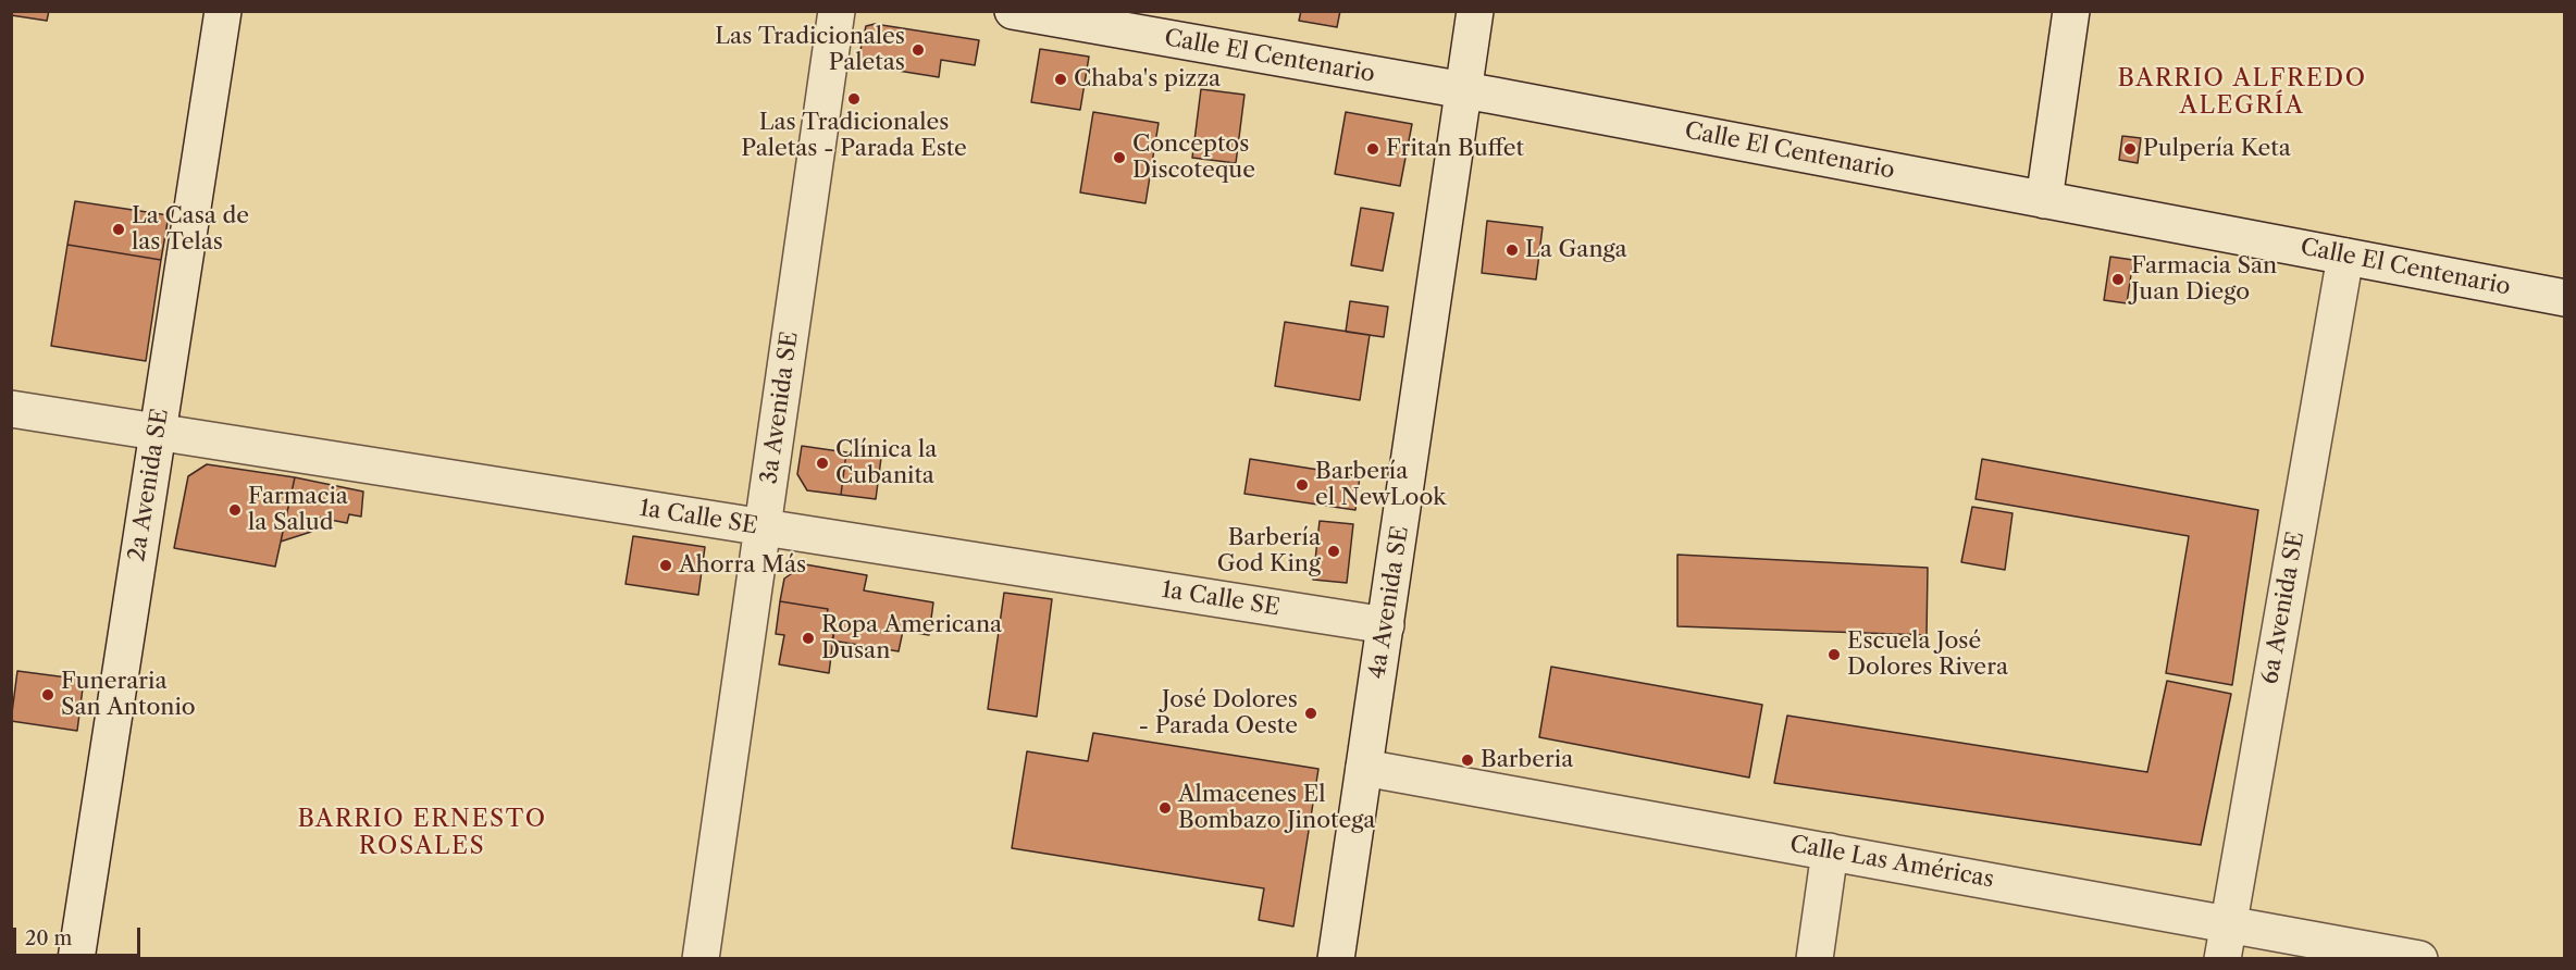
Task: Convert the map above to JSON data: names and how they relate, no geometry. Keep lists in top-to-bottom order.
{
  "streets": {
    "street": [
      "Calle El Centenario",
      "3a Avenida SE",
      "2a Avenida SE",
      "1a Calle SE",
      "4a Avenida SE",
      "6a Avenida SE",
      "Calle Las Américas"
    ]
  },
  "crossings": [
    ["Calle El Centenario", "4a Avenida SE"],
    ["Calle El Centenario", "6a Avenida SE"],
    ["3a Avenida SE", "1a Calle SE"],
    ["2a Avenida SE", "1a Calle SE"],
    ["1a Calle SE", "4a Avenida SE"],
    ["4a Avenida SE", "Calle Las Américas"],
    ["6a Avenida SE", "Calle Las Américas"]
  ],
  "districts": ["BARRIO ALFREDO ALEGRÍA", "BARRIO ERNESTO ROSALES"],
  "places": [
    "Las Tradicionales Paletas",
    "Chaba's pizza",
    "Las Tradicionales Paletas - Parada Este",
    "Fritan Buffet",
    "Pulpería Keta",
    "Conceptos Discoteque",
    "La Casa de las Telas",
    "La Ganga",
    "Farmacia San Juan Diego",
    "Clínica la Cubanita",
    "Barbería el NewLook",
    "Farmacia la Salud",
    "Barbería God King",
    "Ahorra Más",
    "Ropa Americana Dusan",
    "Escuela José Dolores Rivera",
    "Funeraria San Antonio",
    "José Dolores - Parada Oeste",
    "Barberia",
    "Almacenes El Bombazo Jinotega"
  ],
  "scale_bar": "20 m"
}
